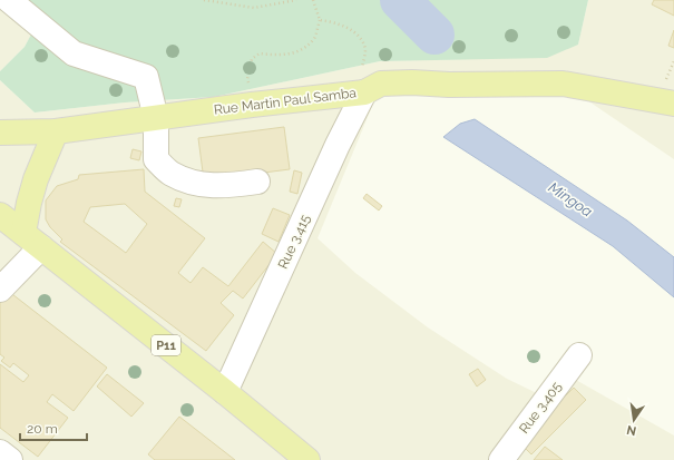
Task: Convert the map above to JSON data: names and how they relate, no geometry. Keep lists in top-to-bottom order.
{
  "streets": {
    "main road": ["Rue Martin Paul Samba", "P11"],
    "street": ["Rue 3.415", "Rue 3.405"]
  },
  "crossings": [
    ["Rue Martin Paul Samba", "Rue 3.415"],
    ["Rue 3.415", "P11"]
  ],
  "water": ["Mingoa"],
  "scale_bar": "20 m",
  "north": "bottom"
}
